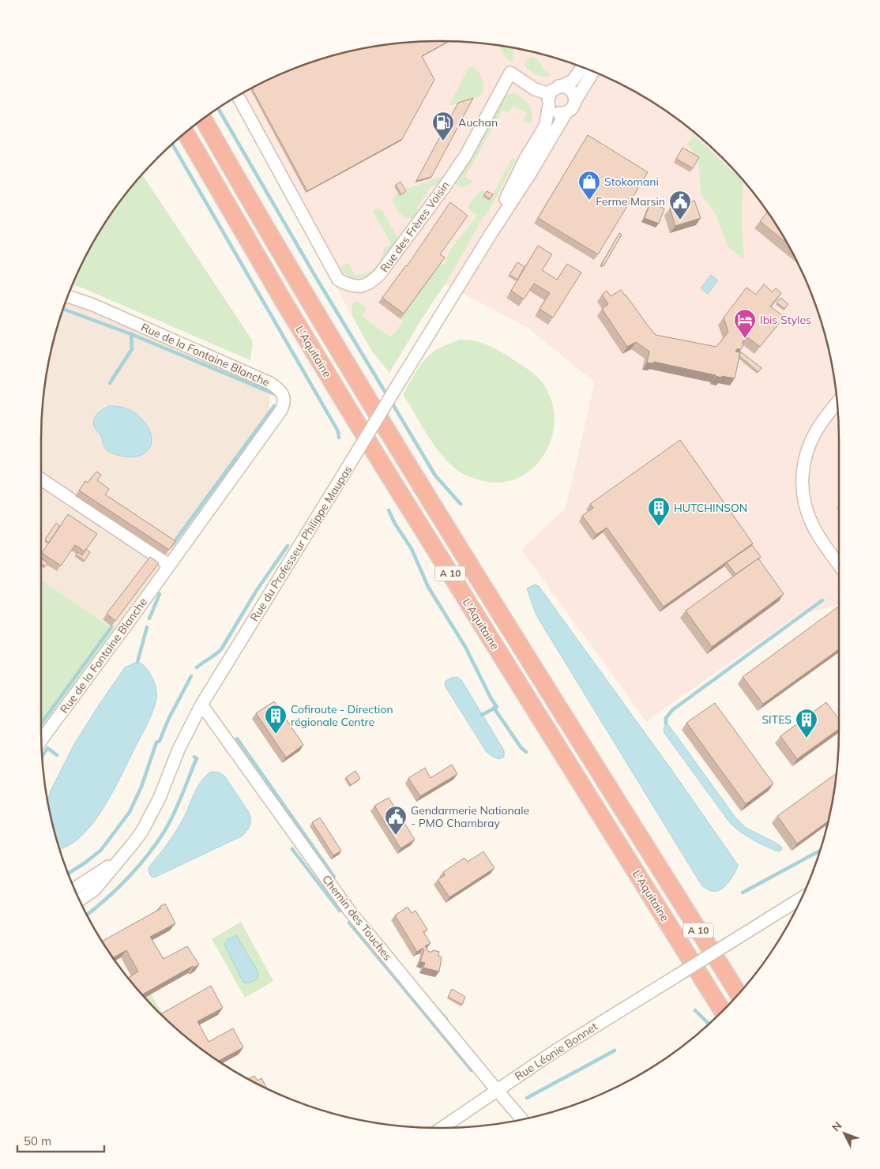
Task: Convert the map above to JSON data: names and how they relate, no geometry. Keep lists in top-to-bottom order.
{
  "streets": {
    "highway": ["L'Aquitaine", "A 10"],
    "street": [
      "Rue des Frères Voisin",
      "Rue de la Fontaine Blanche",
      "Rue du Professeur Philippe Maupas",
      "Chemin des Touches",
      "Rue Léonie Bonnet"
    ]
  },
  "crossings": [
    ["Rue des Frères Voisin", "Rue du Professeur Philippe Maupas"],
    ["Rue du Professeur Philippe Maupas", "Chemin des Touches"],
    ["Chemin des Touches", "Rue Léonie Bonnet"]
  ],
  "places": {
    "fuel station": ["Auchan"],
    "shop": ["Stokomani"],
    "public building": ["Ferme Marsin", "Gendarmerie Nationale - PMO Chambray"],
    "hotel": ["Ibis Styles"],
    "building": ["HUTCHINSON", "Cofiroute - Direction régionale Centre", "SITES"]
  },
  "scale_bar": "50 m",
  "north": "top left"
}
